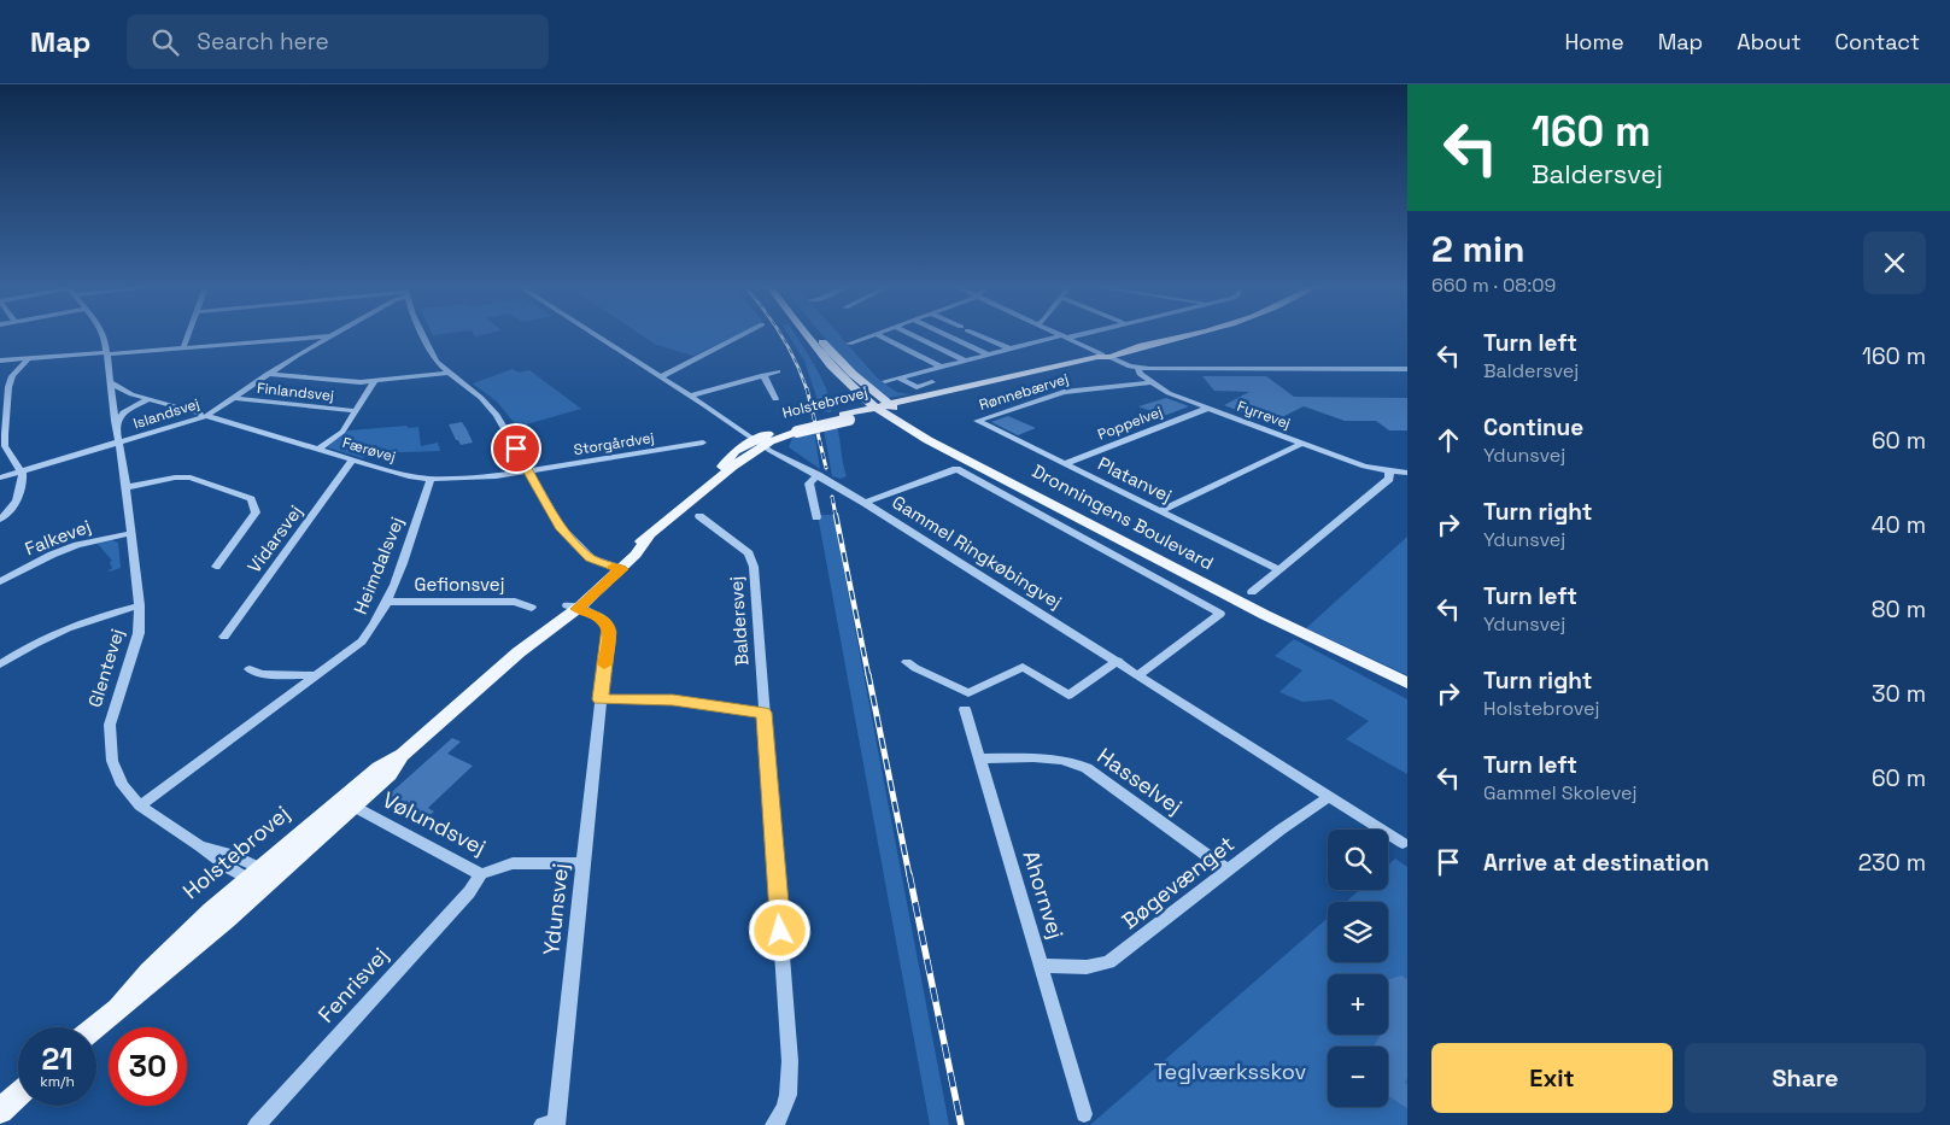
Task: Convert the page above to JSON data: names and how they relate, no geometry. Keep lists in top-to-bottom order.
{
  "streets": {
    "main road": ["Holstebrovej", "Dronningens Boulevard"],
    "street": [
      "Finlandsvej",
      "Rønnebærvej",
      "Islandsvej",
      "Fyrrevej",
      "Poppelvej",
      "Storgårdvej",
      "Færøvej",
      "Platanvej",
      "Falkevej",
      "Vidarsvej",
      "Gammel Ringkøbingvej",
      "Heimdalsvej",
      "Gefionsvej",
      "Baldersvej",
      "Glentevej",
      "Hasselvej",
      "Vølundsvej",
      "Bøgevænget",
      "Ahornvej",
      "Ydunsvej",
      "Fenrisvej"
    ]
  },
  "crossings": [
    ["Finlandsvej", "Islandsvej"],
    ["Rønnebærvej", "Fyrrevej"],
    ["Rønnebærvej", "Platanvej"],
    ["Holstebrovej", "Dronningens Boulevard"],
    ["Holstebrovej", "Gammel Ringkøbingvej"],
    ["Holstebrovej", "Glentevej"],
    ["Holstebrovej", "Vølundsvej"],
    ["Holstebrovej", "Ydunsvej"],
    ["Islandsvej", "Færøvej"],
    ["Islandsvej", "Glentevej"],
    ["Fyrrevej", "Poppelvej"],
    ["Poppelvej", "Platanvej"],
    ["Storgårdvej", "Færøvej"],
    ["Færøvej", "Vidarsvej"],
    ["Færøvej", "Heimdalsvej"],
    ["Færøvej", "Glentevej"],
    ["Falkevej", "Glentevej"],
    ["Gammel Ringkøbingvej", "Bøgevænget"],
    ["Heimdalsvej", "Gefionsvej"],
    ["Heimdalsvej", "Glentevej"],
    ["Hasselvej", "Bøgevænget"],
    ["Hasselvej", "Ahornvej"],
    ["Vølundsvej", "Ydunsvej"],
    ["Vølundsvej", "Fenrisvej"],
    ["Bøgevænget", "Ahornvej"]
  ],
  "parks": ["Teglværksskov"],
  "page": {
    "header": "Map",
    "search": "Search here",
    "nav": [
      "Home",
      "Map",
      "About",
      "Contact"
    ],
    "turn": ["160 m", "Baldersvej"],
    "heading": ["2 min", "660 m · 08:09"],
    "list": [
      {
        "name": "Turn left",
        "note": "Baldersvej",
        "value": "160 m"
      },
      {
        "name": "Continue",
        "note": "Ydunsvej",
        "value": "60 m"
      },
      {
        "name": "Turn right",
        "note": "Ydunsvej",
        "value": "40 m"
      },
      {
        "name": "Turn left",
        "note": "Ydunsvej",
        "value": "80 m"
      },
      {
        "name": "Turn right",
        "note": "Holstebrovej",
        "value": "30 m"
      },
      {
        "name": "Turn left",
        "note": "Gammel Skolevej",
        "value": "60 m"
      },
      {
        "name": "Arrive at destination",
        "value": "230 m"
      }
    ],
    "map_buttons": ["+", "−"],
    "speed": "21 km/h",
    "limit": "30",
    "buttons": ["Exit", "Share"]
  }
}
